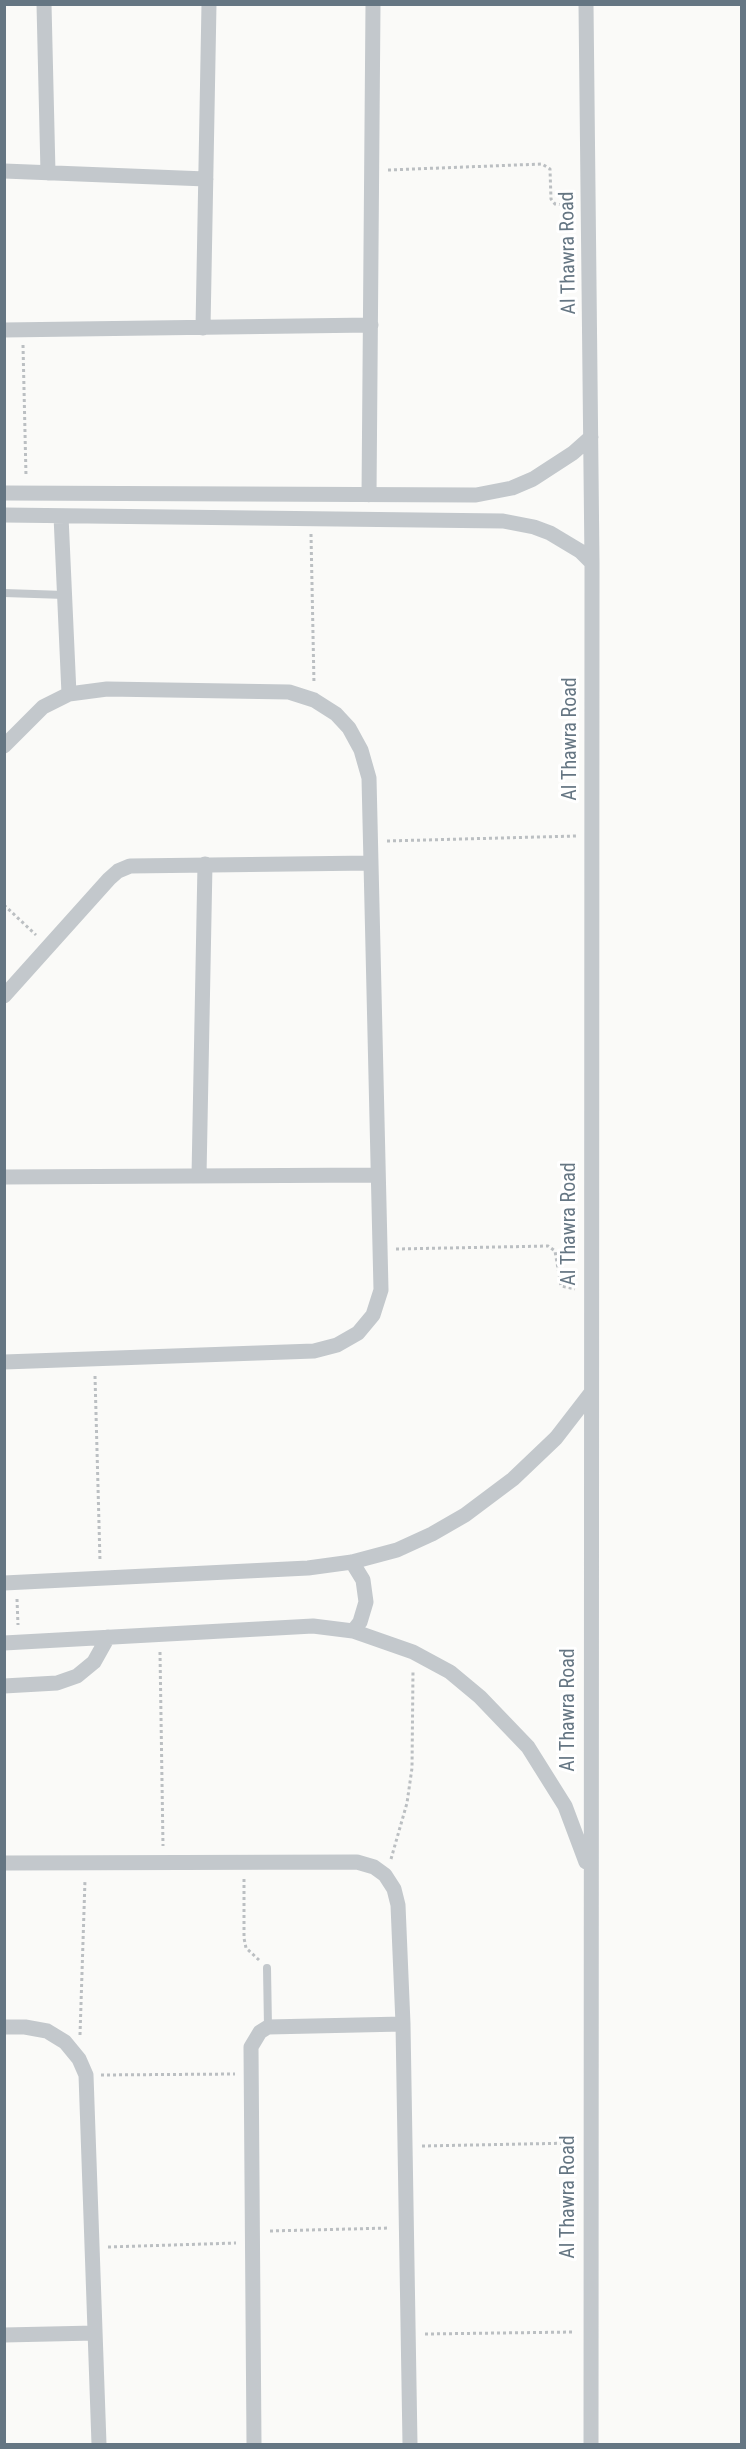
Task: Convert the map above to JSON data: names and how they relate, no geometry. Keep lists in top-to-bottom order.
{
  "streets": {
    "street": ["Al Thawra Road"]
  }
}
